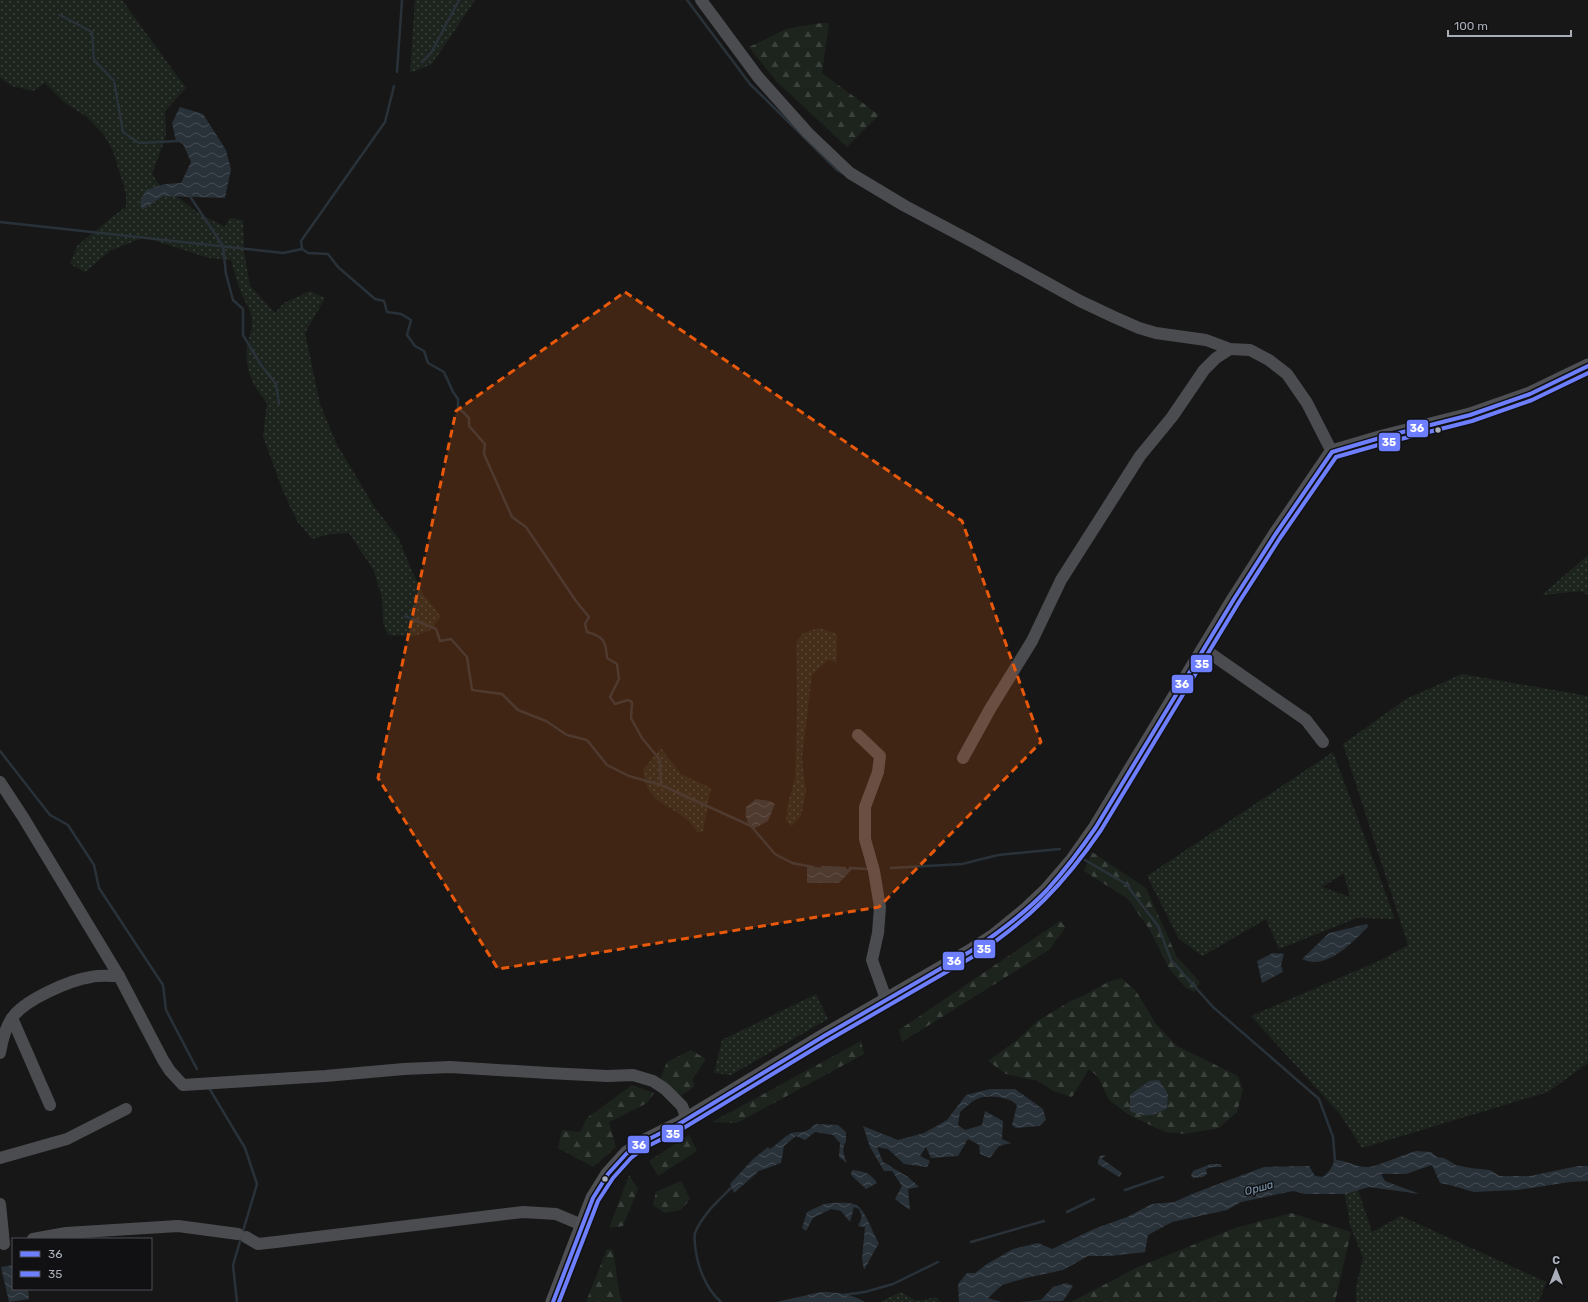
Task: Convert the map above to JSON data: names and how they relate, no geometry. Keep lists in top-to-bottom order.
{
  "water": ["Орша"],
  "lines": ["transit line 36", "transit line 35"],
  "legend": ["36", "35"],
  "scale_bar": "100 m",
  "north": "top"
}
